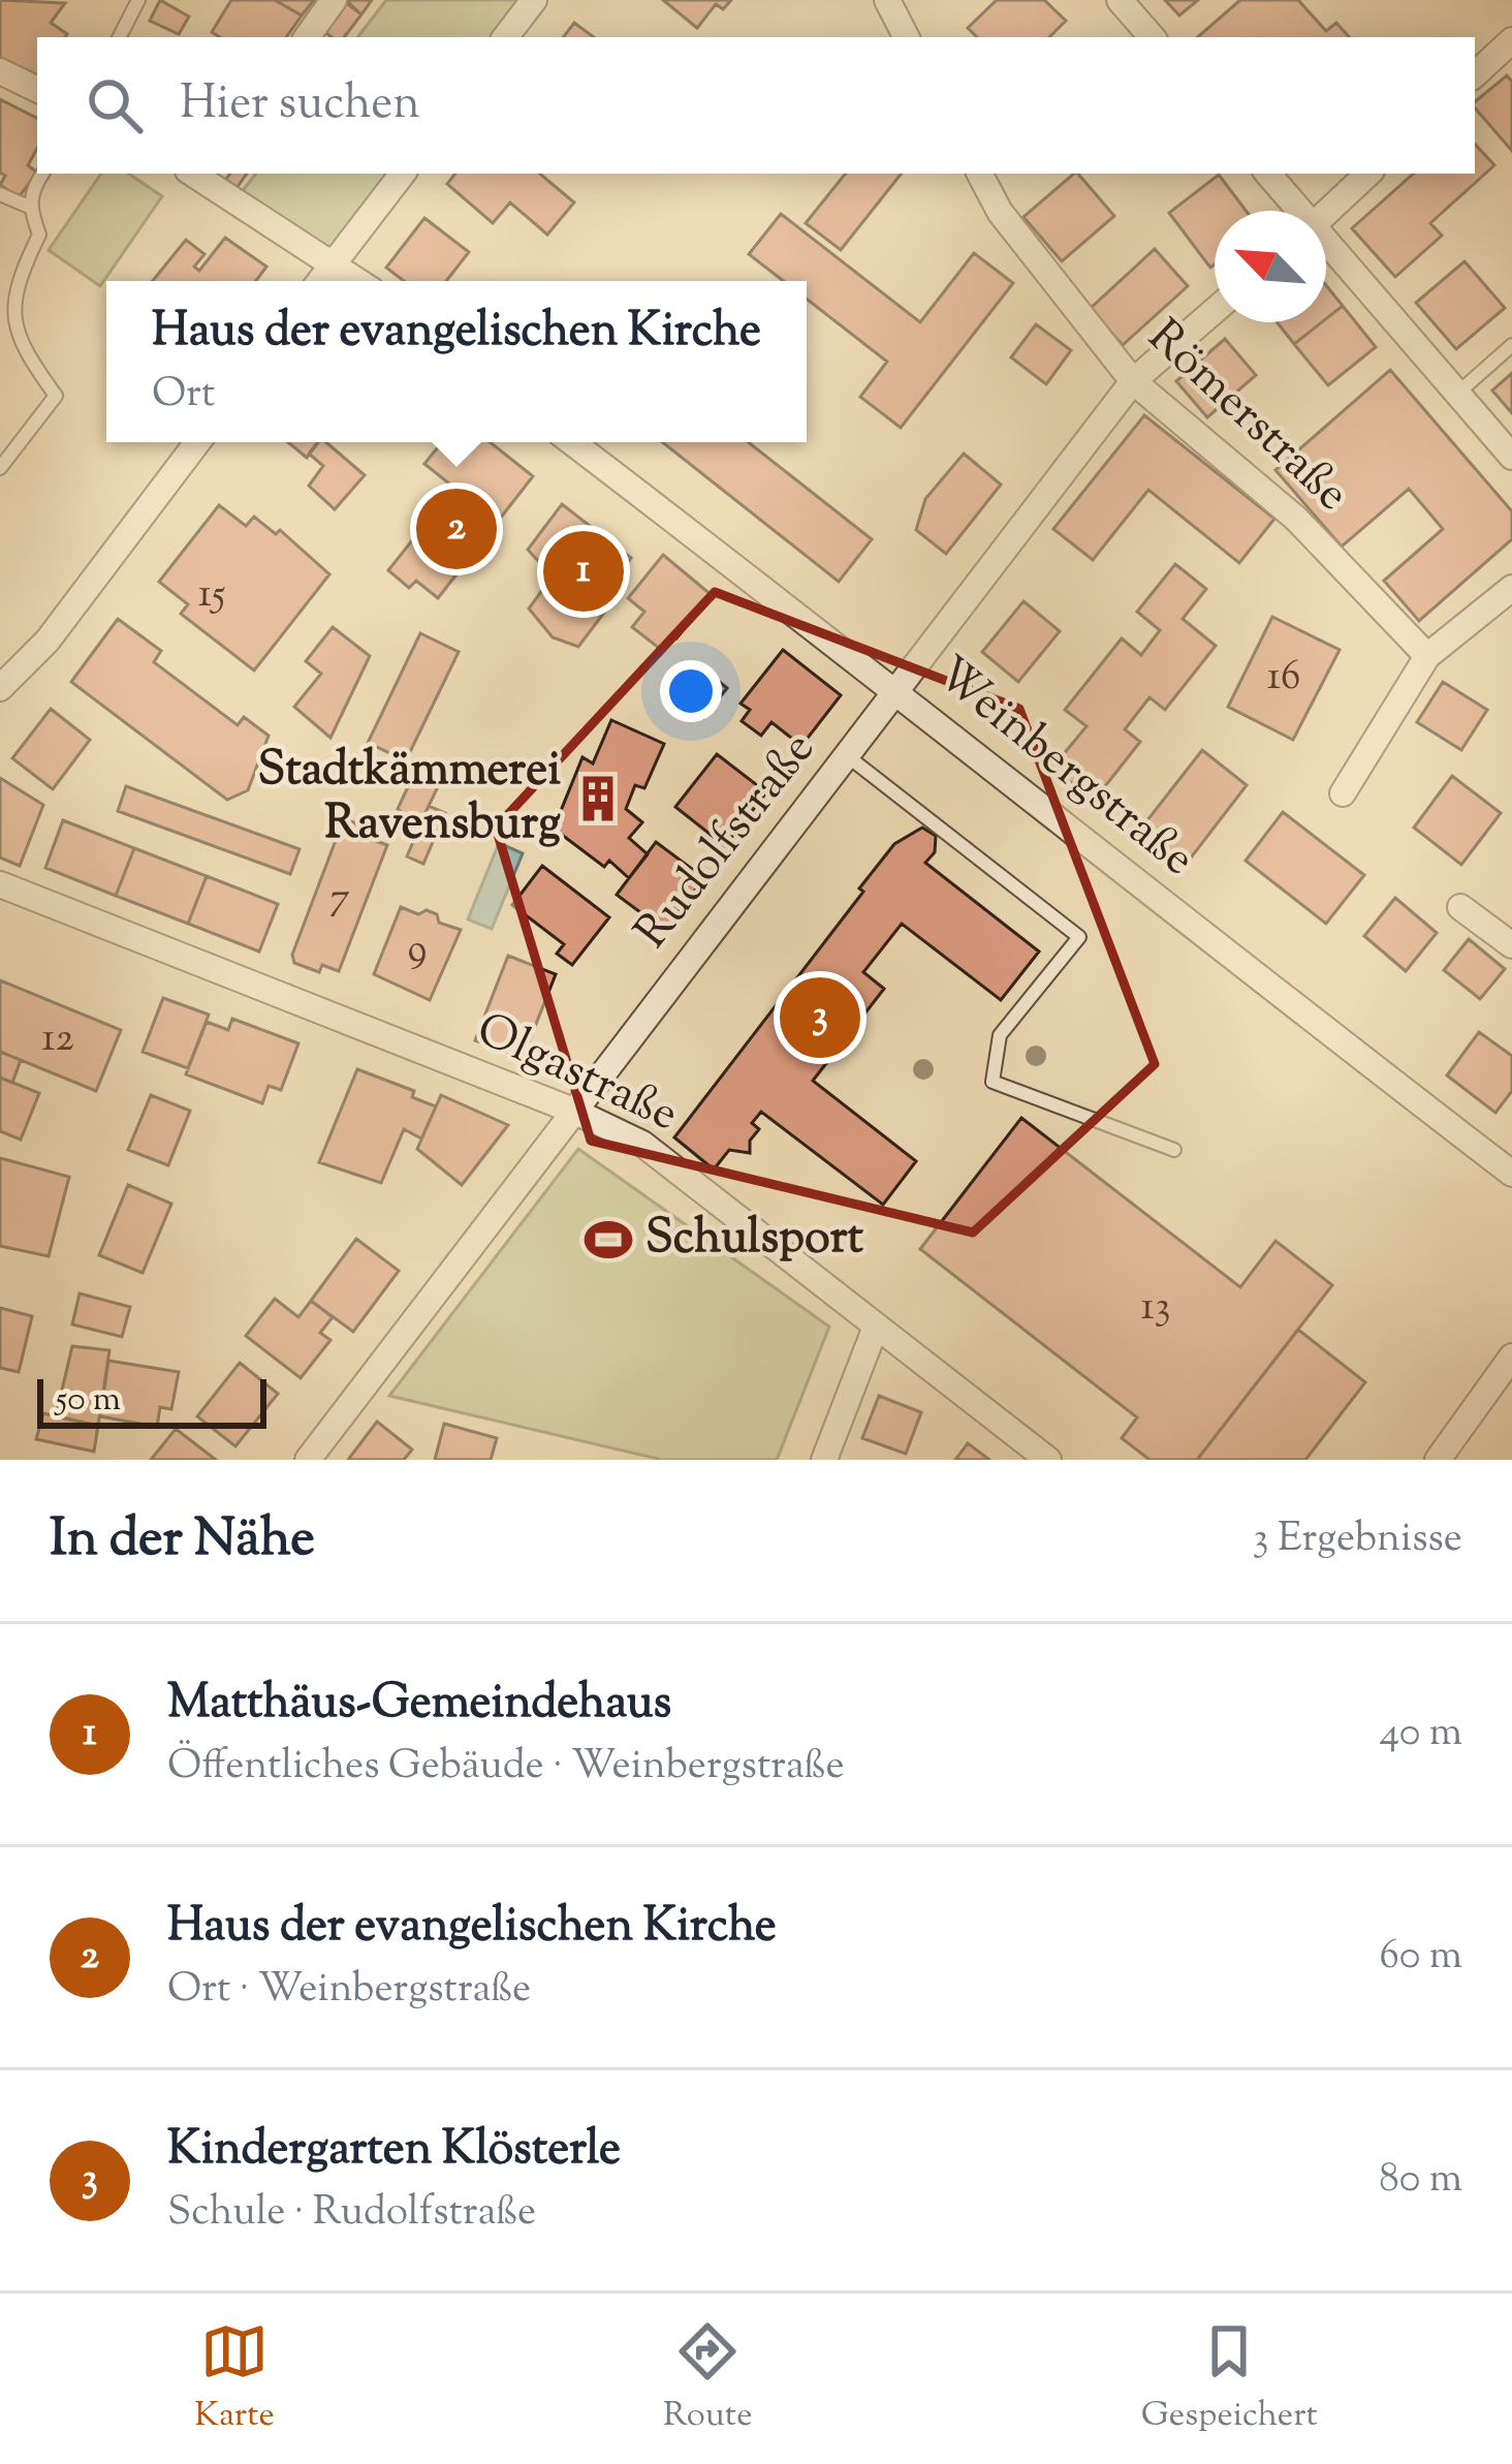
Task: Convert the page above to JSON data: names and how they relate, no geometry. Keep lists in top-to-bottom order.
{
  "streets": {
    "street": [
      "Römerstraße",
      "Weinbergstraße",
      "Rudolfstraße",
      "Olgastraße"
    ]
  },
  "crossings": [
    ["Römerstraße", "Rudolfstraße"],
    ["Weinbergstraße", "Rudolfstraße"],
    ["Rudolfstraße", "Olgastraße"]
  ],
  "places": {
    "building": ["Stadtkämmerei Ravensburg"],
    "sports": ["Schulsport"]
  },
  "house_numbers": [
    "15",
    "16",
    "7",
    "9",
    "12",
    "13"
  ],
  "scale_bar": "50 m",
  "north": "top left",
  "page": {
    "search": "Hier suchen",
    "popup": ["Haus der evangelischen Kirche", "Ort"],
    "pins": ["2", "1", "3"],
    "scale": "50 m",
    "heading": ["In der Nähe", "3 Ergebnisse"],
    "list": [
      {
        "mark": "1",
        "name": "Matthäus-Gemeindehaus",
        "note": "Öffentliches Gebäude · Weinbergstraße",
        "value": "40 m"
      },
      {
        "mark": "2",
        "name": "Haus der evangelischen Kirche",
        "note": "Ort · Weinbergstraße",
        "value": "60 m"
      },
      {
        "mark": "3",
        "name": "Kindergarten Klösterle",
        "note": "Schule · Rudolfstraße",
        "value": "80 m"
      }
    ],
    "nav": ["Karte", "Route", "Gespeichert"]
  }
}
